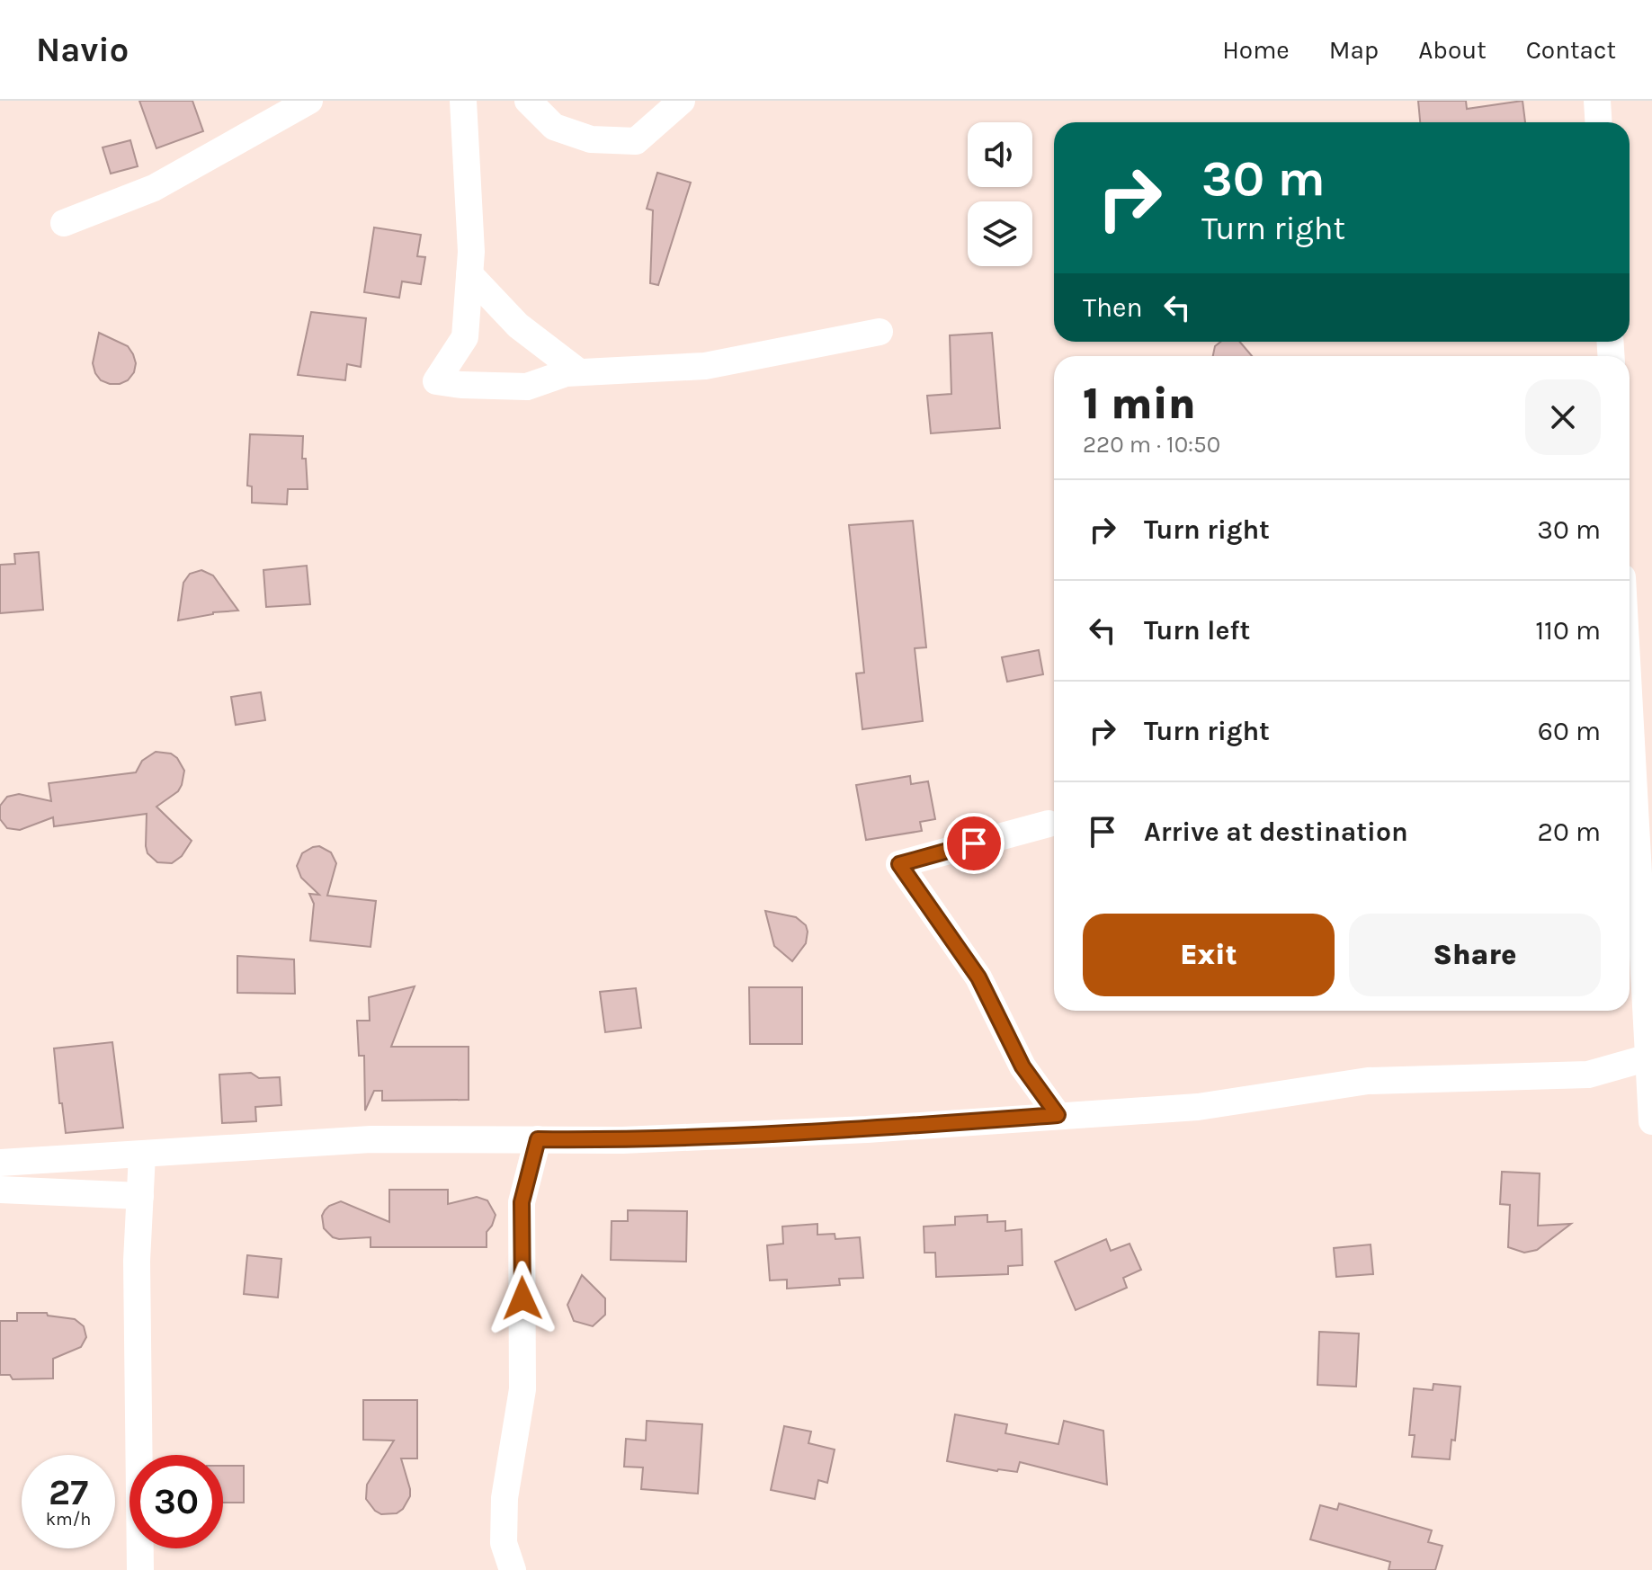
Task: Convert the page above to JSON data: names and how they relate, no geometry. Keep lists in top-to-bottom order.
{
  "page": {
    "header": "Navio",
    "nav": [
      "Home",
      "Map",
      "About",
      "Contact"
    ],
    "turn": ["30 m", "Turn right"],
    "then": "Then",
    "heading": ["1 min", "220 m · 10:50"],
    "list": [
      {
        "name": "Turn right",
        "value": "30 m"
      },
      {
        "name": "Turn left",
        "value": "110 m"
      },
      {
        "name": "Turn right",
        "value": "60 m"
      },
      {
        "name": "Arrive at destination",
        "value": "20 m"
      }
    ],
    "buttons": ["Exit", "Share"],
    "speed": "27 km/h",
    "limit": "30"
  }
}
